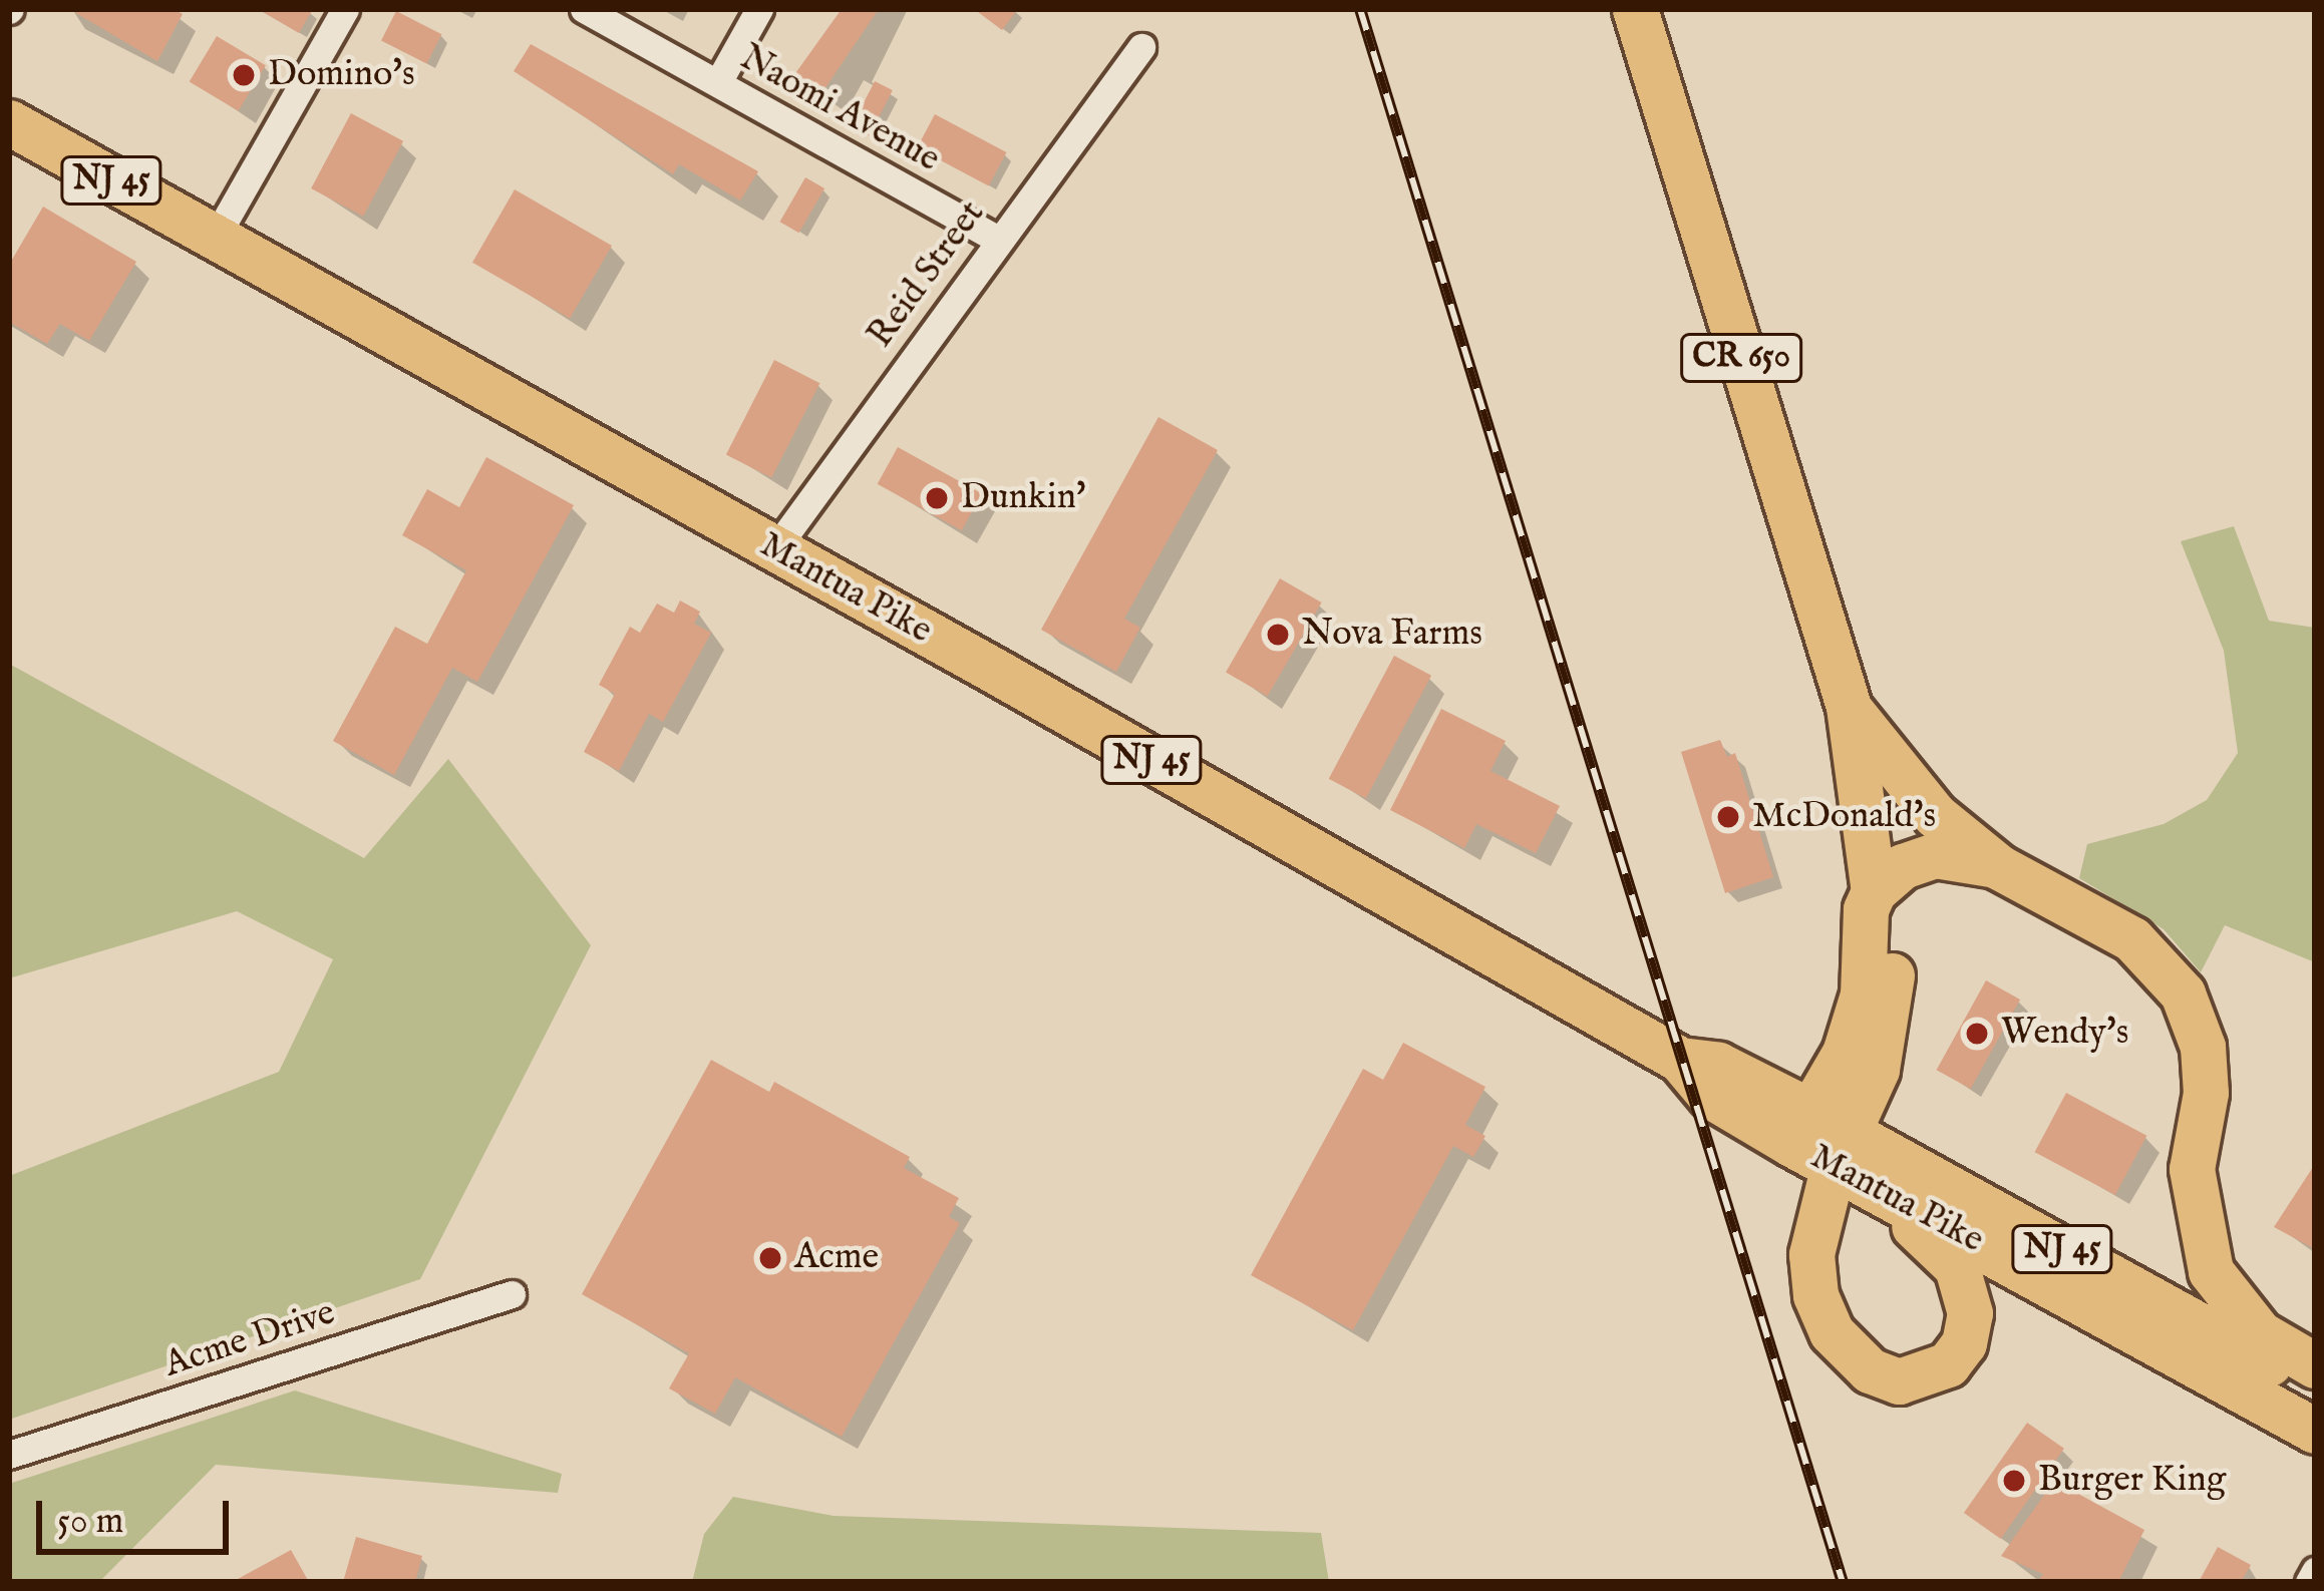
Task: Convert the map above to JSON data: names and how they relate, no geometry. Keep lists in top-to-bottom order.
{
  "streets": {
    "main road": ["NJ 45", "CR 650", "Mantua Pike"],
    "street": ["Naomi Avenue", "Reid Street", "Acme Drive"]
  },
  "crossings": [
    ["Naomi Avenue", "Reid Street"],
    ["Reid Street", "Mantua Pike"],
    ["CR 650", "Mantua Pike"]
  ],
  "places": [
    "Domino's",
    "Dunkin'",
    "Nova Farms",
    "McDonald's",
    "Wendy's",
    "Acme",
    "Burger King"
  ],
  "scale_bar": "50 m"
}
